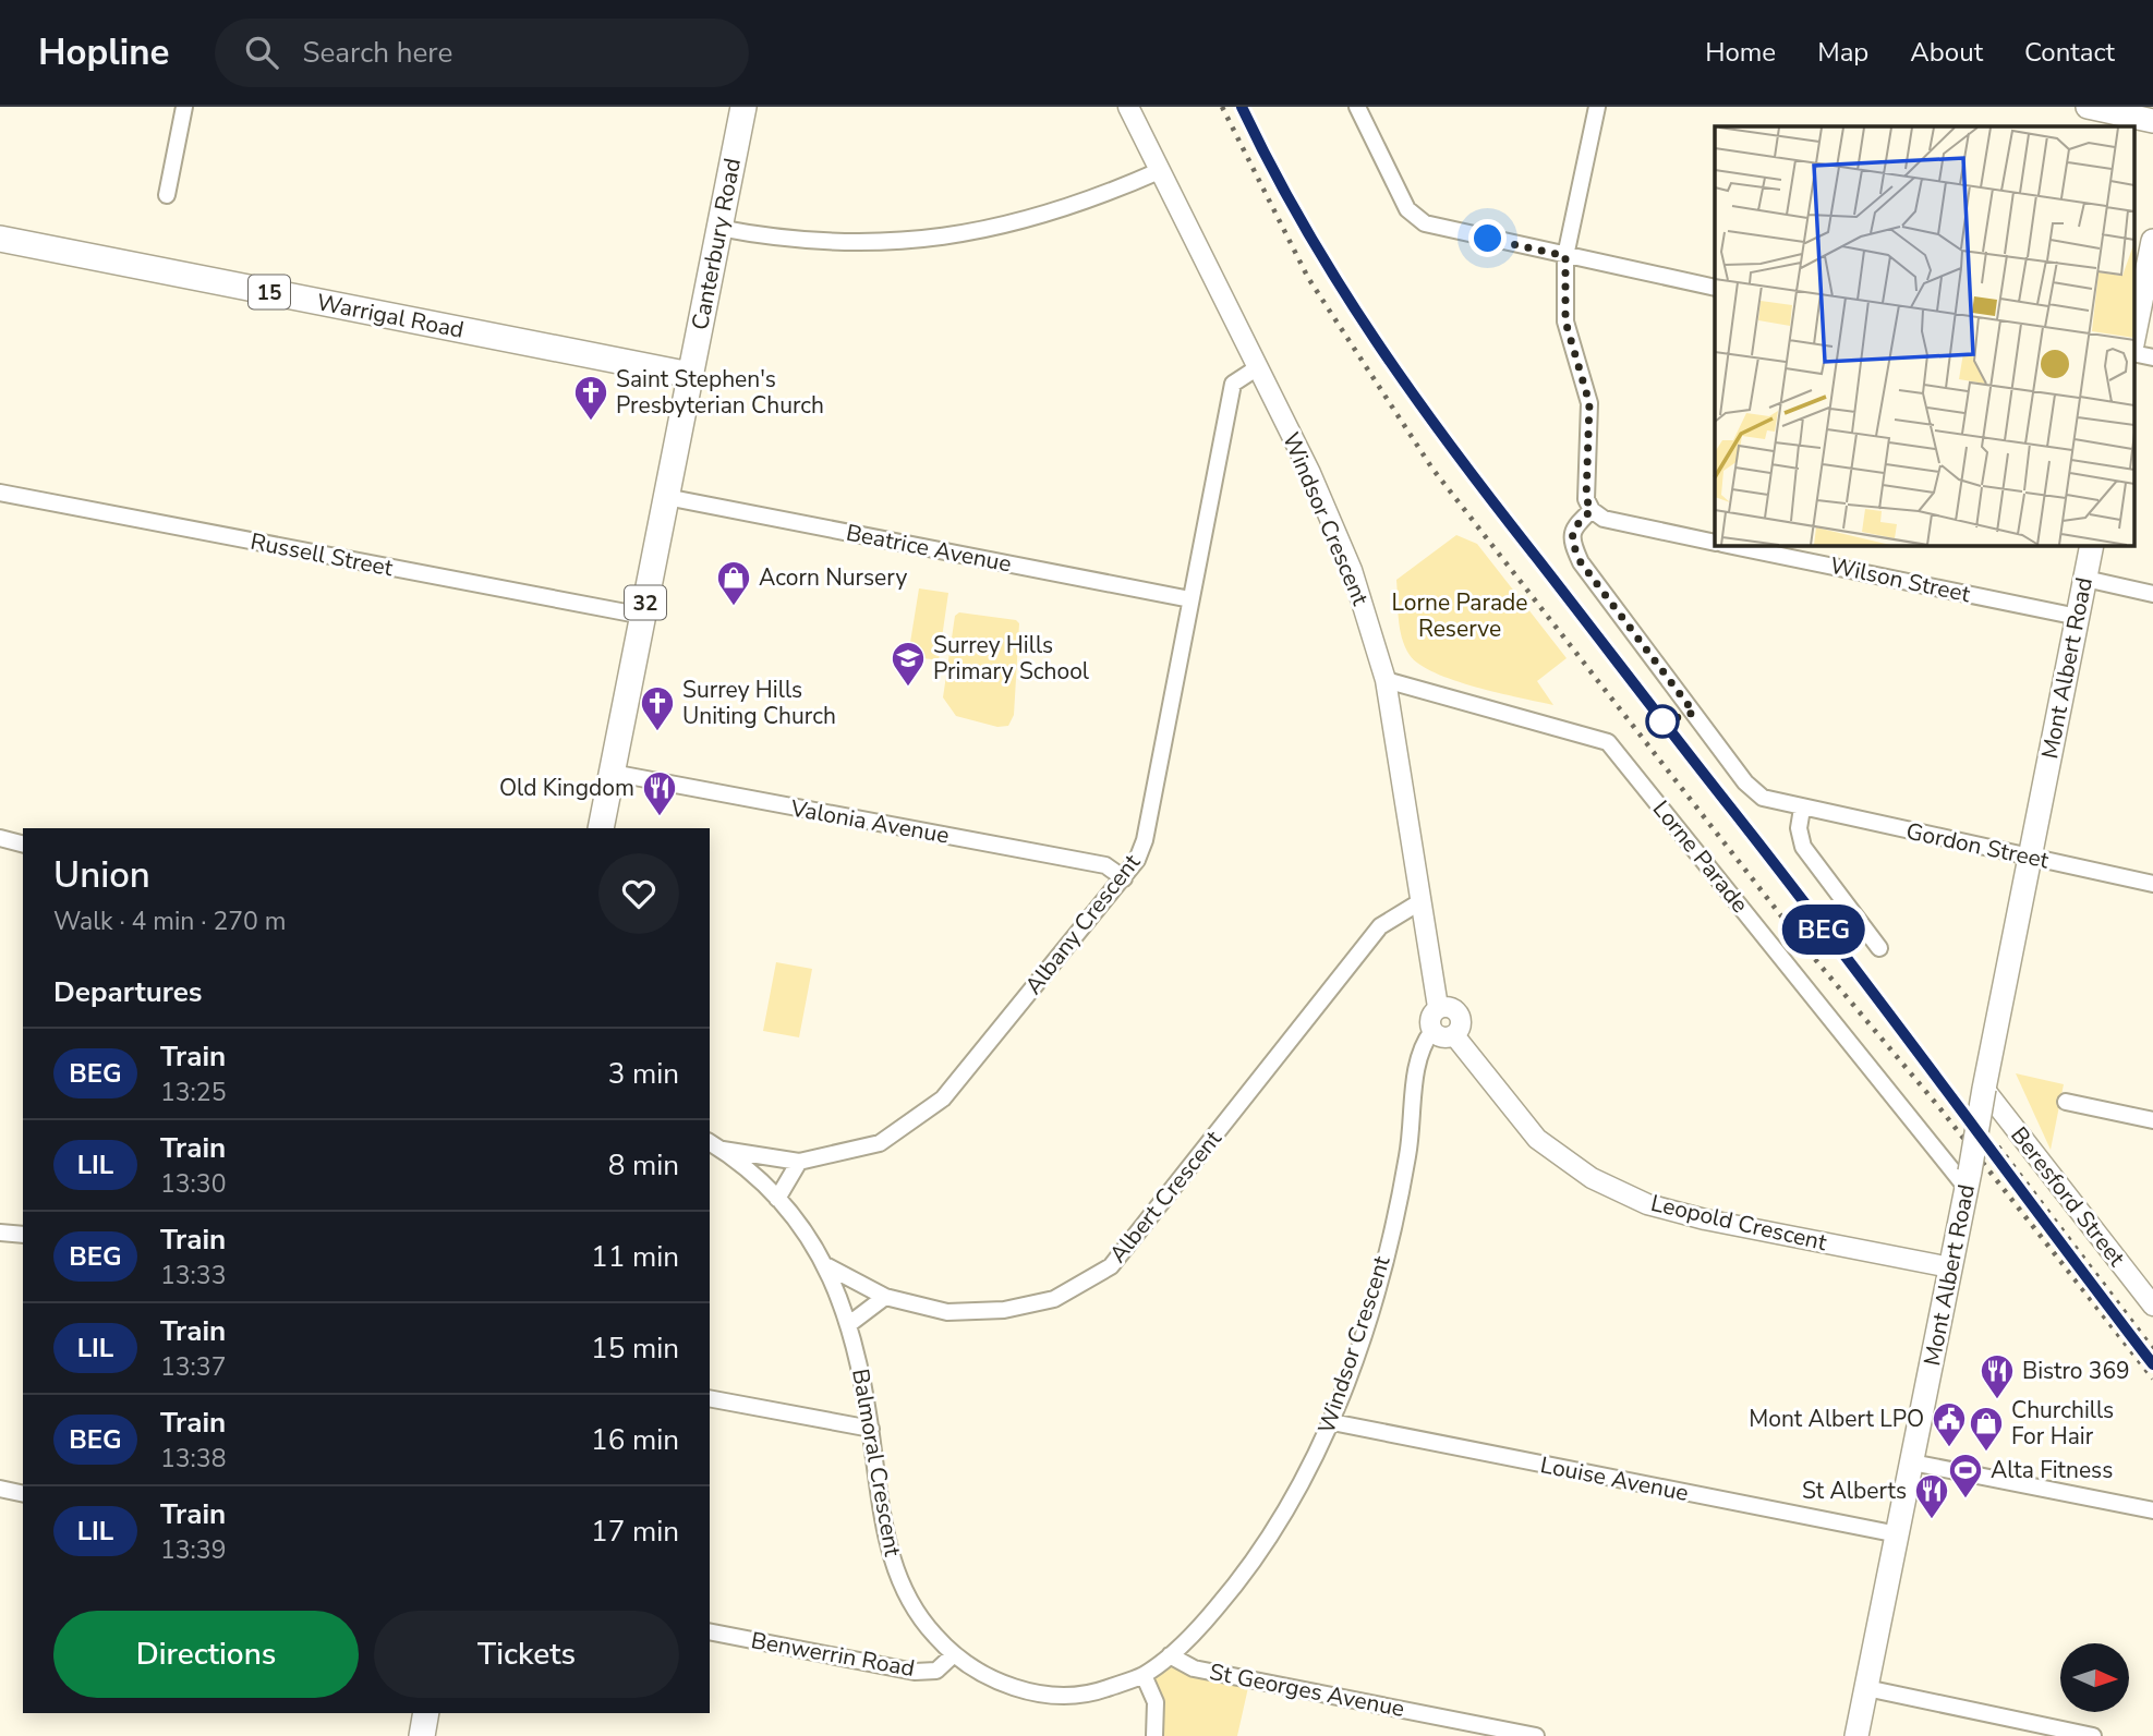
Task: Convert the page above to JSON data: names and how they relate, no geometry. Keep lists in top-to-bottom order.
{
  "streets": {
    "main road": [
      "Canterbury Road",
      "15",
      "Warrigal Road",
      "32",
      "Mont Albert Road"
    ],
    "street": [
      "Windsor Crescent",
      "Beatrice Avenue",
      "Russell Street",
      "Wilson Street",
      "Valonia Avenue",
      "Gordon Street",
      "Lorne Parade",
      "Albany Crescent",
      "Albert Crescent",
      "Beresford Street",
      "Leopold Crescent",
      "Balmoral Crescent",
      "Louise Avenue",
      "Benwerrin Road",
      "St Georges Avenue"
    ]
  },
  "crossings": [
    ["Canterbury Road", "Warrigal Road"],
    ["Canterbury Road", "Beatrice Avenue"],
    ["Canterbury Road", "Russell Street"],
    ["Canterbury Road", "Valonia Avenue"],
    ["Windsor Crescent", "Lorne Parade"],
    ["Windsor Crescent", "Albany Crescent"],
    ["Windsor Crescent", "Albert Crescent"],
    ["Windsor Crescent", "Leopold Crescent"],
    ["Windsor Crescent", "Balmoral Crescent"],
    ["Windsor Crescent", "Louise Avenue"],
    ["Windsor Crescent", "St Georges Avenue"],
    ["Beatrice Avenue", "Albany Crescent"],
    ["Wilson Street", "Mont Albert Road"],
    ["Mont Albert Road", "Gordon Street"],
    ["Mont Albert Road", "Lorne Parade"],
    ["Mont Albert Road", "Beresford Street"],
    ["Mont Albert Road", "Leopold Crescent"],
    ["Mont Albert Road", "Louise Avenue"],
    ["Valonia Avenue", "Albany Crescent"],
    ["Albany Crescent", "Balmoral Crescent"],
    ["Albert Crescent", "Balmoral Crescent"],
    ["Balmoral Crescent", "Benwerrin Road"]
  ],
  "parks": ["Lorne Parade Reserve"],
  "places": {
    "church": ["Saint Stephen's Presbyterian Church", "Surrey Hills Uniting Church"],
    "shop": ["Acorn Nursery", "Churchills For Hair"],
    "school or university": ["Surrey Hills Primary School"],
    "restaurant": ["Old Kingdom", "Bistro 369", "St Alberts"],
    "public building": ["Mont Albert LPO"],
    "sports": ["Alta Fitness"]
  },
  "north": "right",
  "page": {
    "header": "Hopline",
    "search": "Search here",
    "nav": [
      "Home",
      "Map",
      "About",
      "Contact"
    ],
    "on_map": "BEG",
    "heading": [
      ["Union", "Walk · 4 min · 270 m"],
      "Departures"
    ],
    "list": [
      {
        "mark": "BEG",
        "name": "Train",
        "note": "13:25",
        "value": "3 min"
      },
      {
        "mark": "LIL",
        "name": "Train",
        "note": "13:30",
        "value": "8 min"
      },
      {
        "mark": "BEG",
        "name": "Train",
        "note": "13:33",
        "value": "11 min"
      },
      {
        "mark": "LIL",
        "name": "Train",
        "note": "13:37",
        "value": "15 min"
      },
      {
        "mark": "BEG",
        "name": "Train",
        "note": "13:38",
        "value": "16 min"
      },
      {
        "mark": "LIL",
        "name": "Train",
        "note": "13:39",
        "value": "17 min"
      }
    ],
    "buttons": ["Directions", "Tickets"]
  }
}
